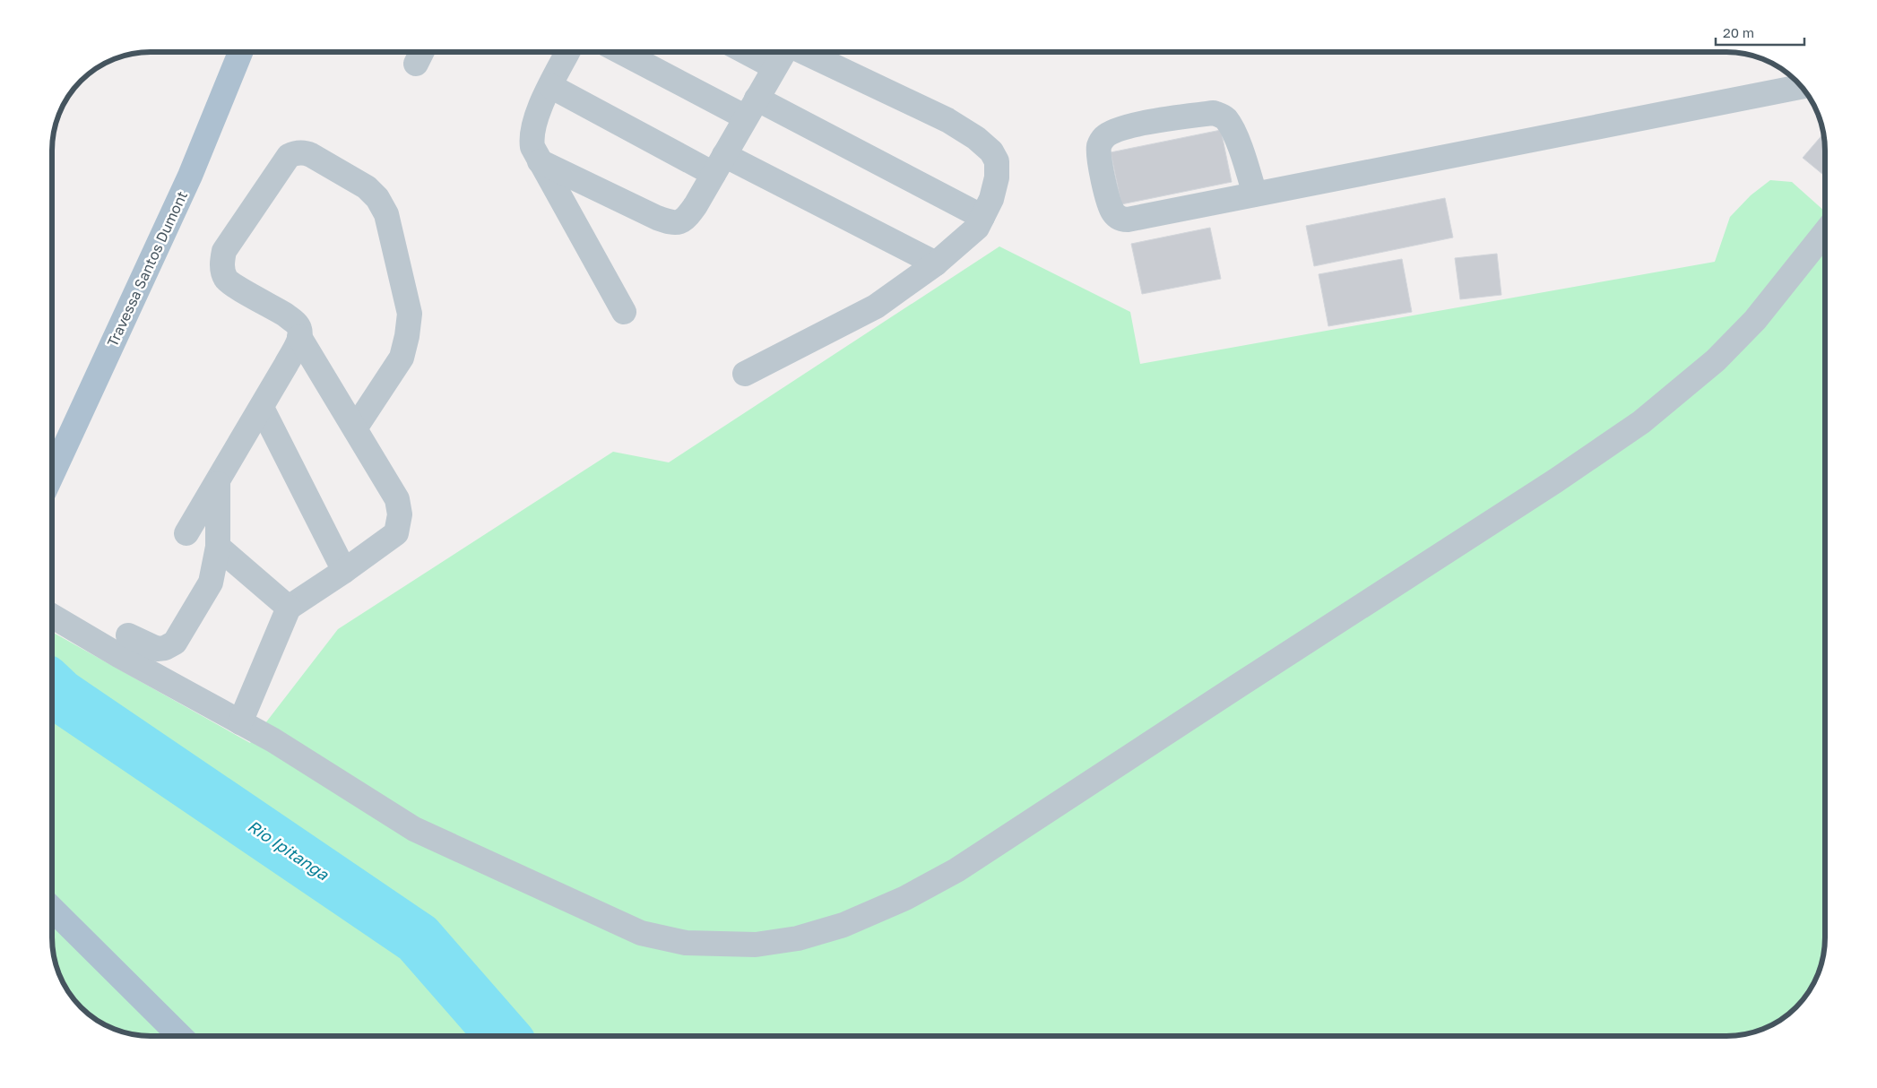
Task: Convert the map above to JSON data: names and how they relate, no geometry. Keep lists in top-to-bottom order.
{
  "streets": {
    "main road": ["Travessa Santos Dumont"]
  },
  "water": ["Rio Ipitanga"],
  "scale_bar": "20 m"
}
